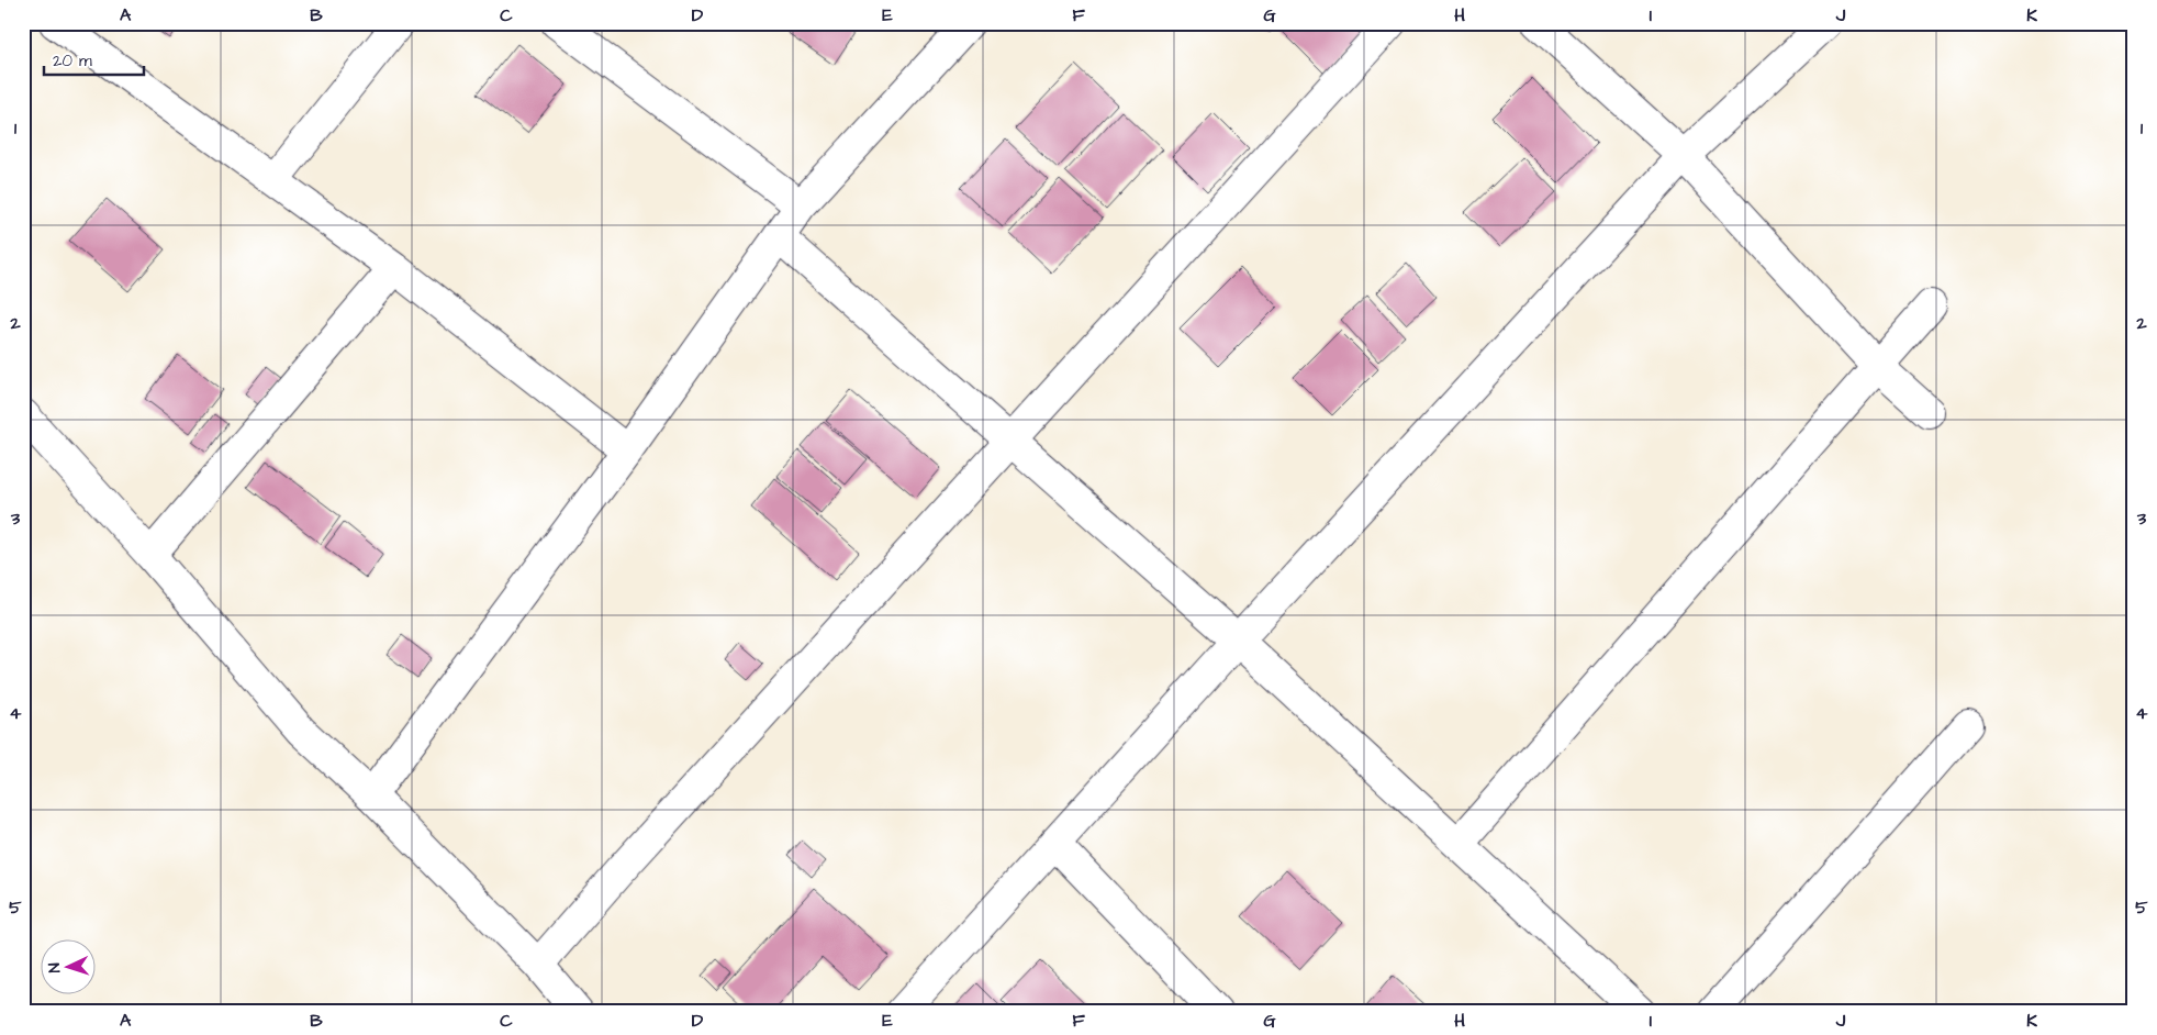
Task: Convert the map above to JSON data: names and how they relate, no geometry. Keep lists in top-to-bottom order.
{
  "scale_bar": "20 m",
  "north": "left",
  "grid": {
    "columns": [
      "A",
      "B",
      "C",
      "D",
      "E",
      "F",
      "G",
      "H",
      "I",
      "J",
      "K"
    ],
    "rows": [
      "1",
      "2",
      "3",
      "4",
      "5"
    ]
  }
}
